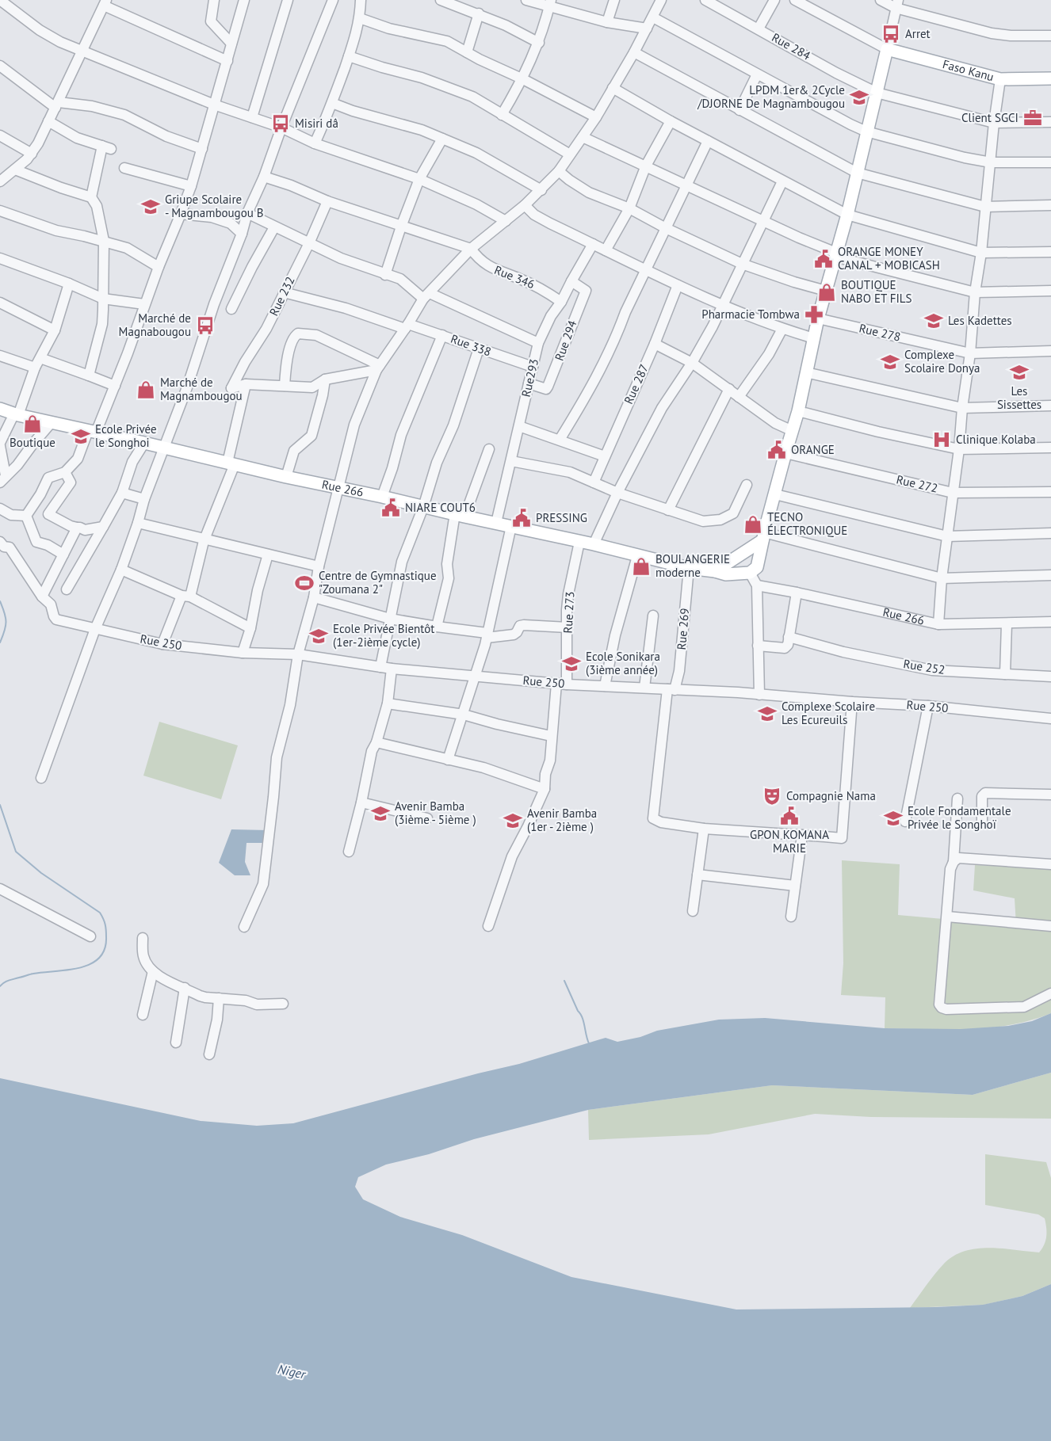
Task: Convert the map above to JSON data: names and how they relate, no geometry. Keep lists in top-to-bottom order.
{
  "streets": {
    "main road": ["Faso Kanu", "Rue 266"],
    "street": [
      "Rue 284",
      "Rue 346",
      "Rue 232",
      "Rue 278",
      "Rue 294",
      "Rue 338",
      "Rue293",
      "Rue 287",
      "Rue 272",
      "Rue 273",
      "Rue 269",
      "Rue 250",
      "Rue 252"
    ]
  },
  "crossings": [
    ["Rue 346", "Rue293"],
    ["Rue 232", "Rue 338"],
    ["Rue 294", "Rue293"],
    ["Rue 338", "Rue293"],
    ["Rue293", "Rue 266"],
    ["Rue 266", "Rue 273"],
    ["Rue 266", "Rue 269"],
    ["Rue 273", "Rue 250"],
    ["Rue 269", "Rue 250"]
  ],
  "water": ["Niger"],
  "places": {
    "bus stop": ["Arret", "Misiri dâ", "Marché de Magnabougou"],
    "school or university": [
      "LPDM 1er& 2Cycle /DJORNE De Magnambougou",
      "Griupe Scolaire - Magnambougou B",
      "Les Kadettes",
      "Complexe Scolaire Donya",
      "Les Sissettes",
      "Ecole Privée le Songhoi",
      "Ecole Privée Bientôt (1er-2ième cycle)",
      "Ecole Sonikara (3ième année)",
      "Complexe Scolaire Les Ecureuils",
      "Avenir Bamba (3ième - 5ième )",
      "Ecole Fondamentale Privée le Songhoï",
      "Avenir Bamba (1er - 2ième )"
    ],
    "office": ["Client SGCI"],
    "public building": [
      "ORANGE MONEY CANAL + MOBICASH",
      "ORANGE",
      "NIARE COUT6",
      "PRESSING",
      "GPON KOMANA MARIE"
    ],
    "shop": [
      "BOUTIQUE NABO ET FILS",
      "Marché de Magnambougou",
      "Boutique",
      "TECNO ÉLECTRONIQUE",
      "BOULANGERIE moderne"
    ],
    "pharmacy": ["Pharmacie Tombwa"],
    "hospital": ["Clinique Kolaba"],
    "sports": ["Centre de Gymnastique \"Zoumana 2\""],
    "theatre": ["Compagnie Nama"]
  }
}
